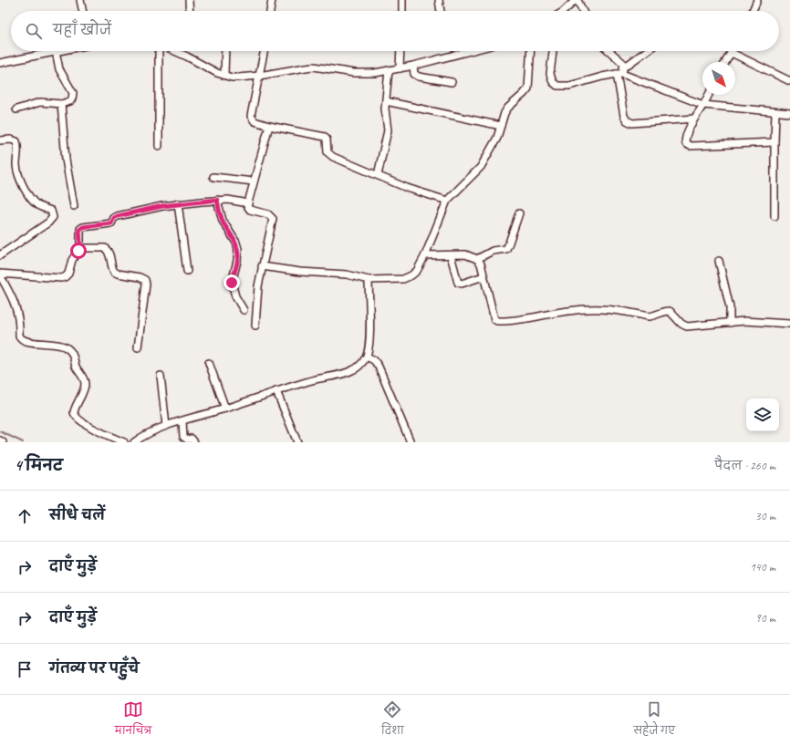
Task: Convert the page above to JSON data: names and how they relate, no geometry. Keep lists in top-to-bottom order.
{
  "north": "bottom right",
  "page": {
    "search": "यहाँ खोजें",
    "heading": ["4 मिनट", "पैदल · 260 m"],
    "list": [
      ["सीधे चलें", "30 m"],
      ["दाएँ मुड़ें", "140 m"],
      ["दाएँ मुड़ें", "90 m"],
      "गंतव्य पर पहुँचे"
    ],
    "nav": ["मानचित्र", "दिशा", "सहेजे गए"]
  }
}
